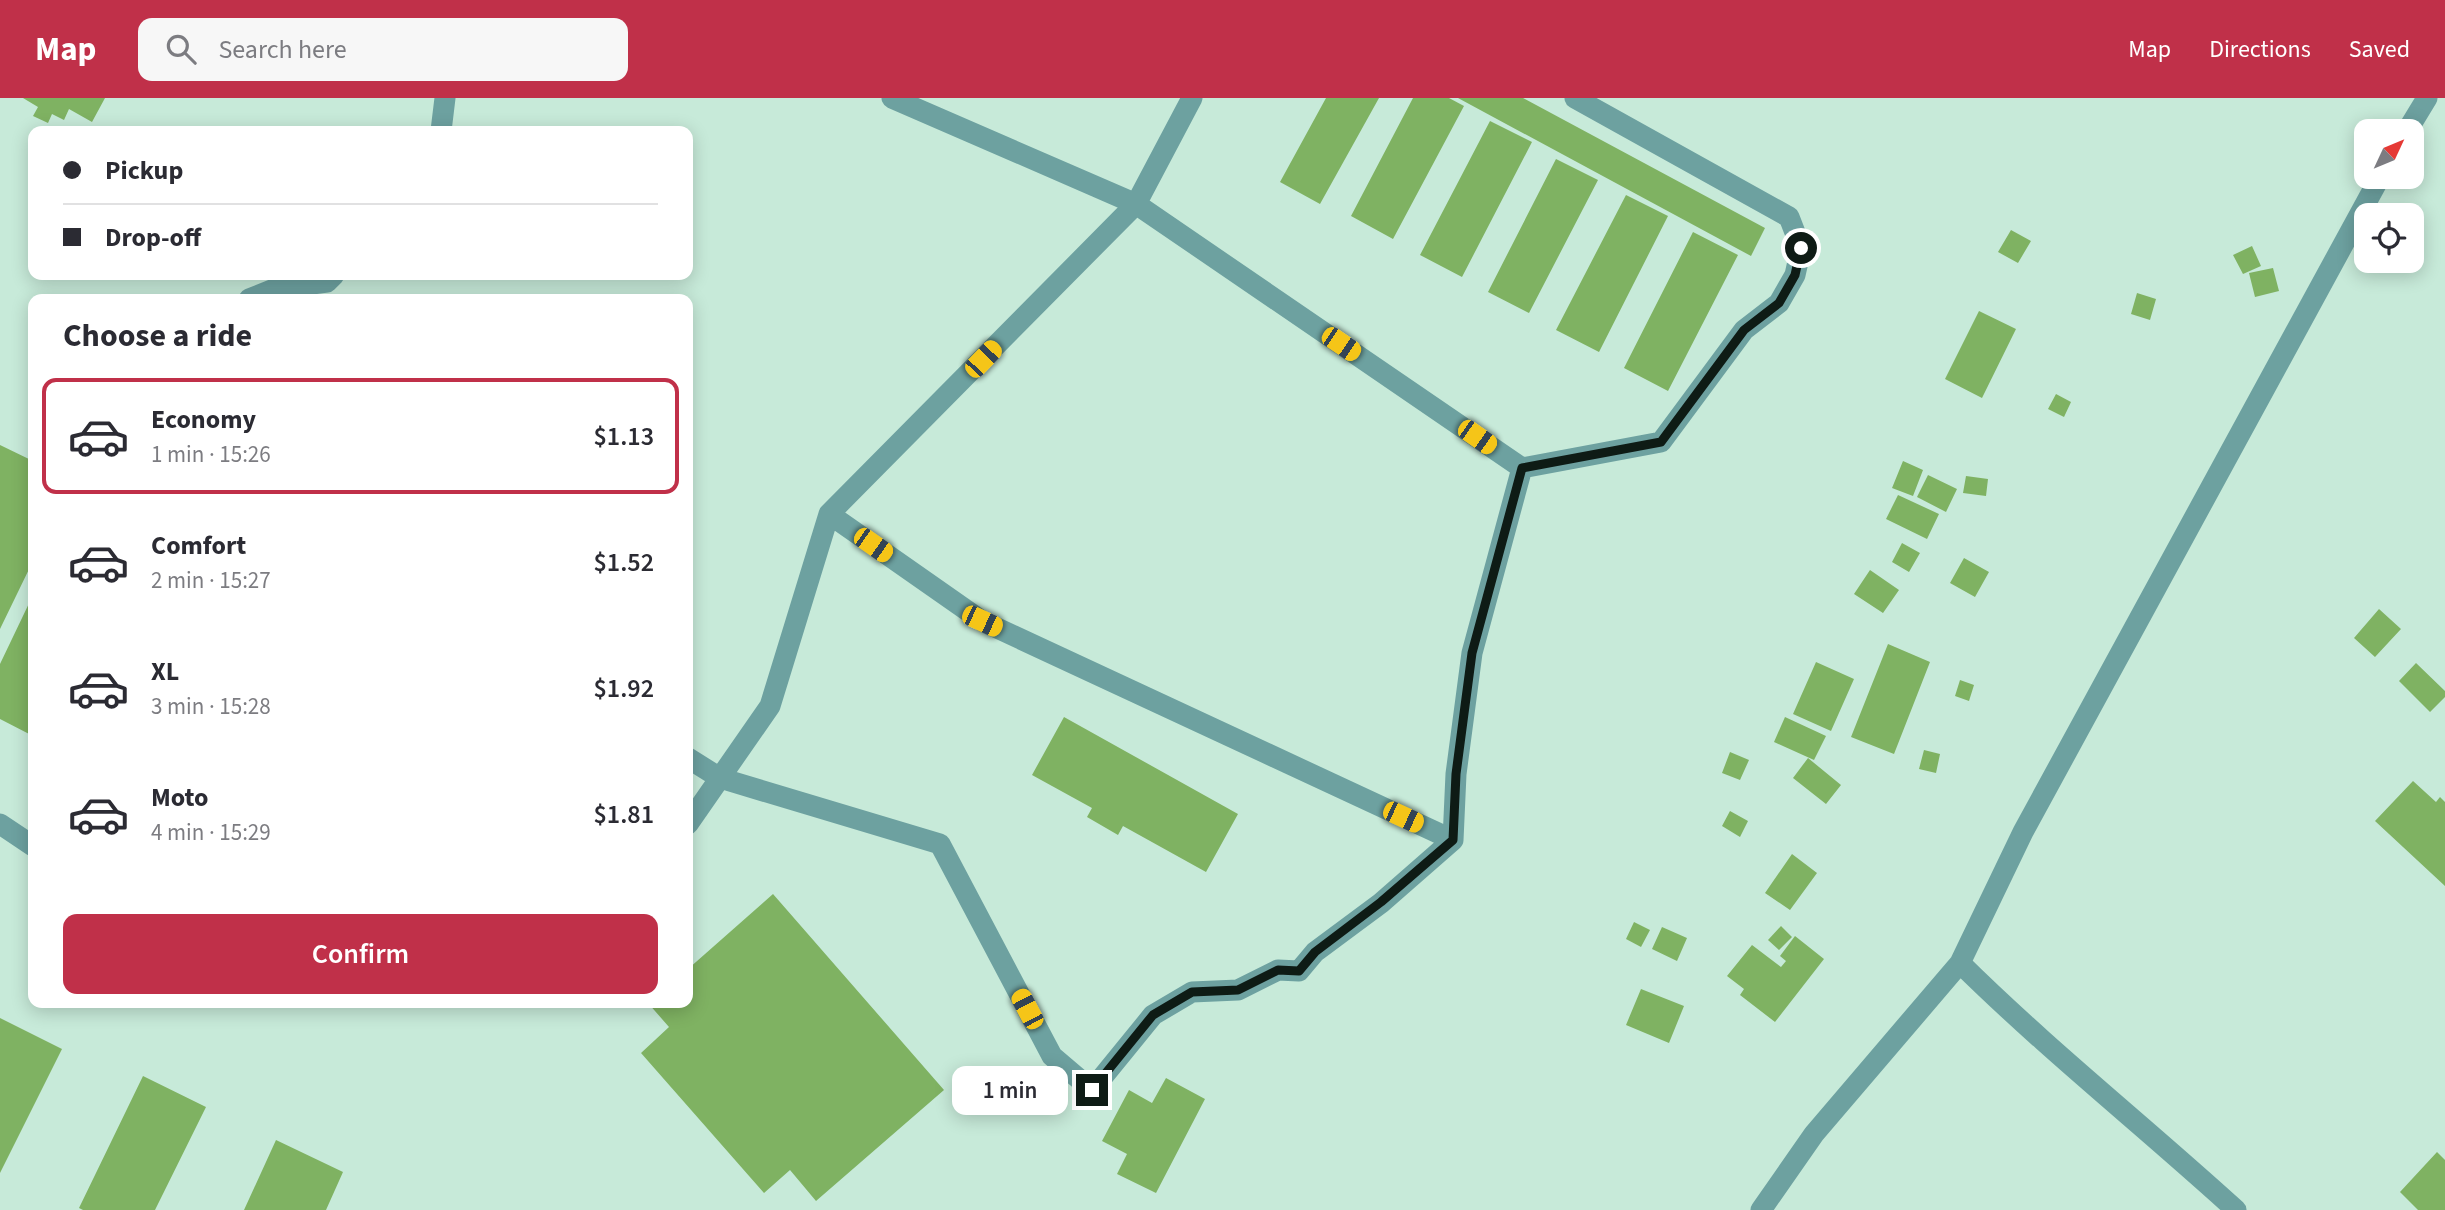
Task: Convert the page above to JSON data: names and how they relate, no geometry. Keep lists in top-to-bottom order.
{
  "north": "top right",
  "page": {
    "header": "Map",
    "search": "Search here",
    "nav": ["Map", "Directions", "Saved"],
    "banner": ["Pickup", "Drop-off"],
    "heading": "Choose a ride",
    "list": [
      {
        "name": "Economy",
        "note": "1 min · 15:26",
        "value": "$1.13"
      },
      {
        "name": "Comfort",
        "note": "2 min · 15:27",
        "value": "$1.52"
      },
      {
        "name": "XL",
        "note": "3 min · 15:28",
        "value": "$1.92"
      },
      {
        "name": "Moto",
        "note": "4 min · 15:29",
        "value": "$1.81"
      }
    ],
    "buttons": "Confirm",
    "bubble": "1 min"
  }
}
